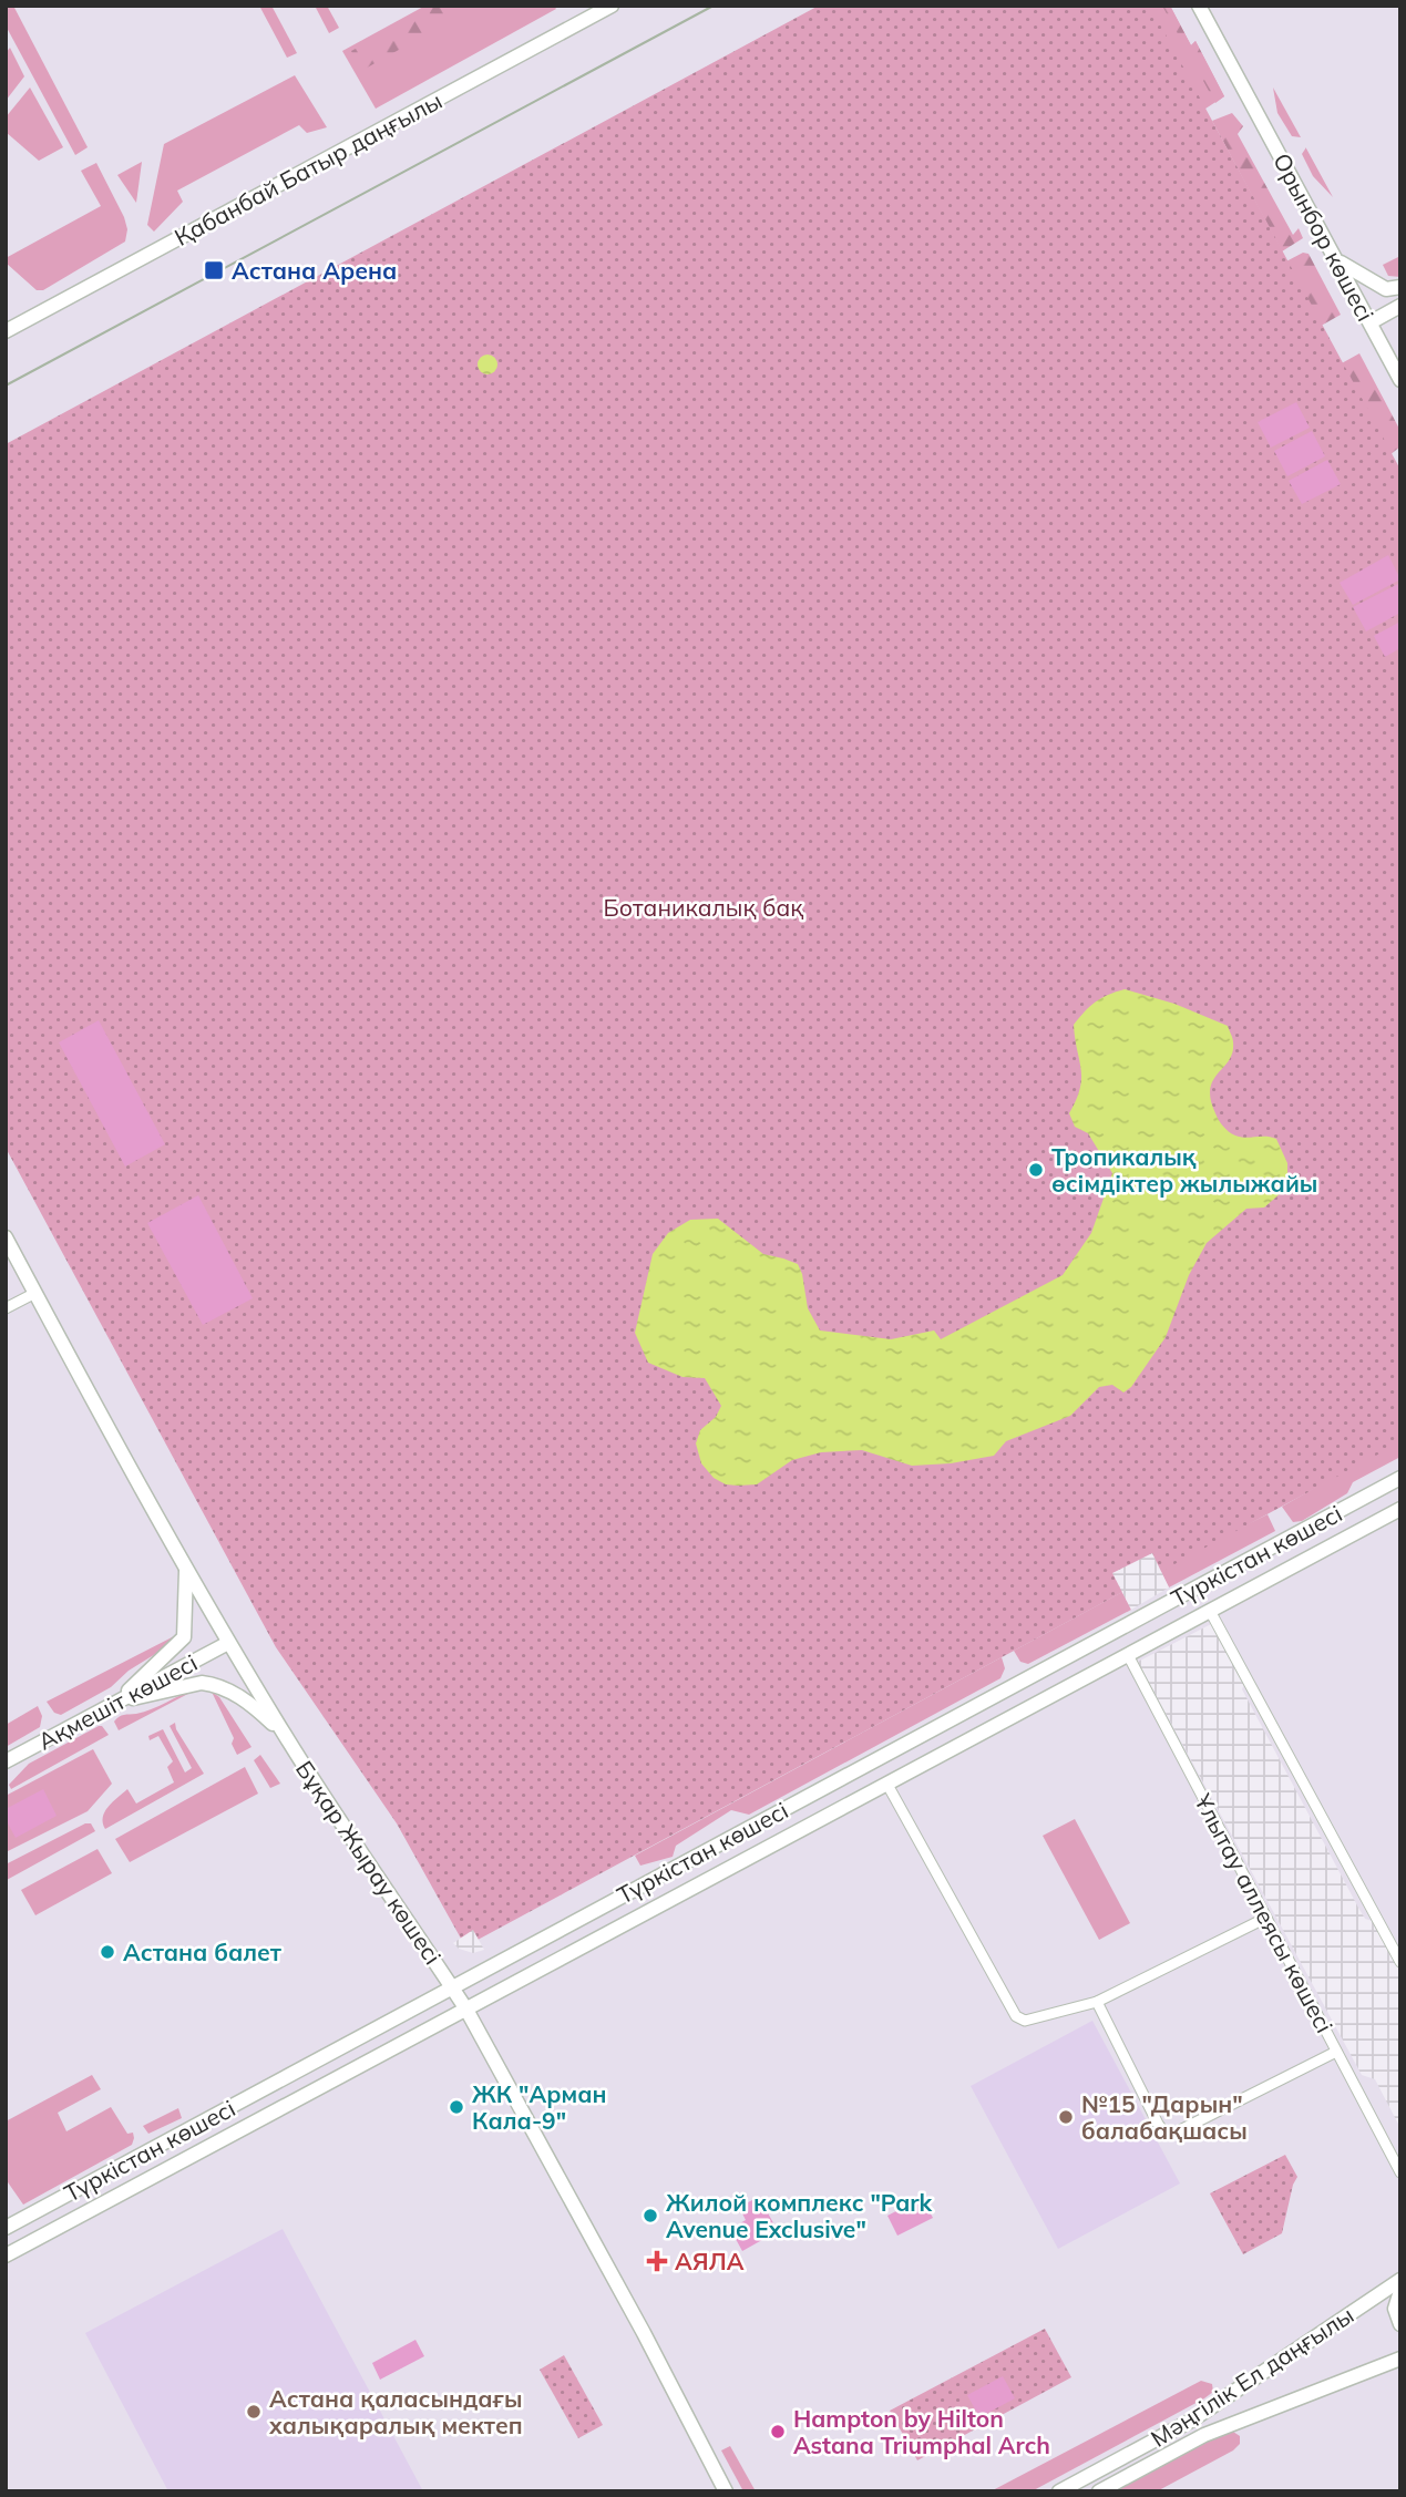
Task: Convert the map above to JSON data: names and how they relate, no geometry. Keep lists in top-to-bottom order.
{
  "streets": {
    "main road": [
      "Қабанбай Батыр даңғылы",
      "Орынбор көшесі",
      "Түркістан көшесі",
      "Ақмешіт көшесі",
      "Бұқар Жырау көшесі",
      "Мәңгілік Ел даңғылы"
    ],
    "street": ["Ұлытау аллеясы көшесі"]
  },
  "crossings": [
    ["Түркістан көшесі", "Бұқар Жырау көшесі"],
    ["Түркістан көшесі", "Ұлытау аллеясы көшесі"],
    ["Ақмешіт көшесі", "Бұқар Жырау көшесі"]
  ],
  "parks": ["Ботаникалық бақ"],
  "places": {
    "transit": ["Астана Арена"],
    "other": [
      "Тропикалық өсімдіктер жылыжайы",
      "Астана балет",
      "ЖК \"Арман Кала-9\"",
      "№15 \"Дарын\" балабақшасы",
      "Жилой комплекс \"Park Avenue Exclusive\"",
      "Астана қаласындағы халықаралық мектеп",
      "Hampton by Hilton Astana Triumphal Arch"
    ],
    "health": ["АЯЛА"]
  }
}
